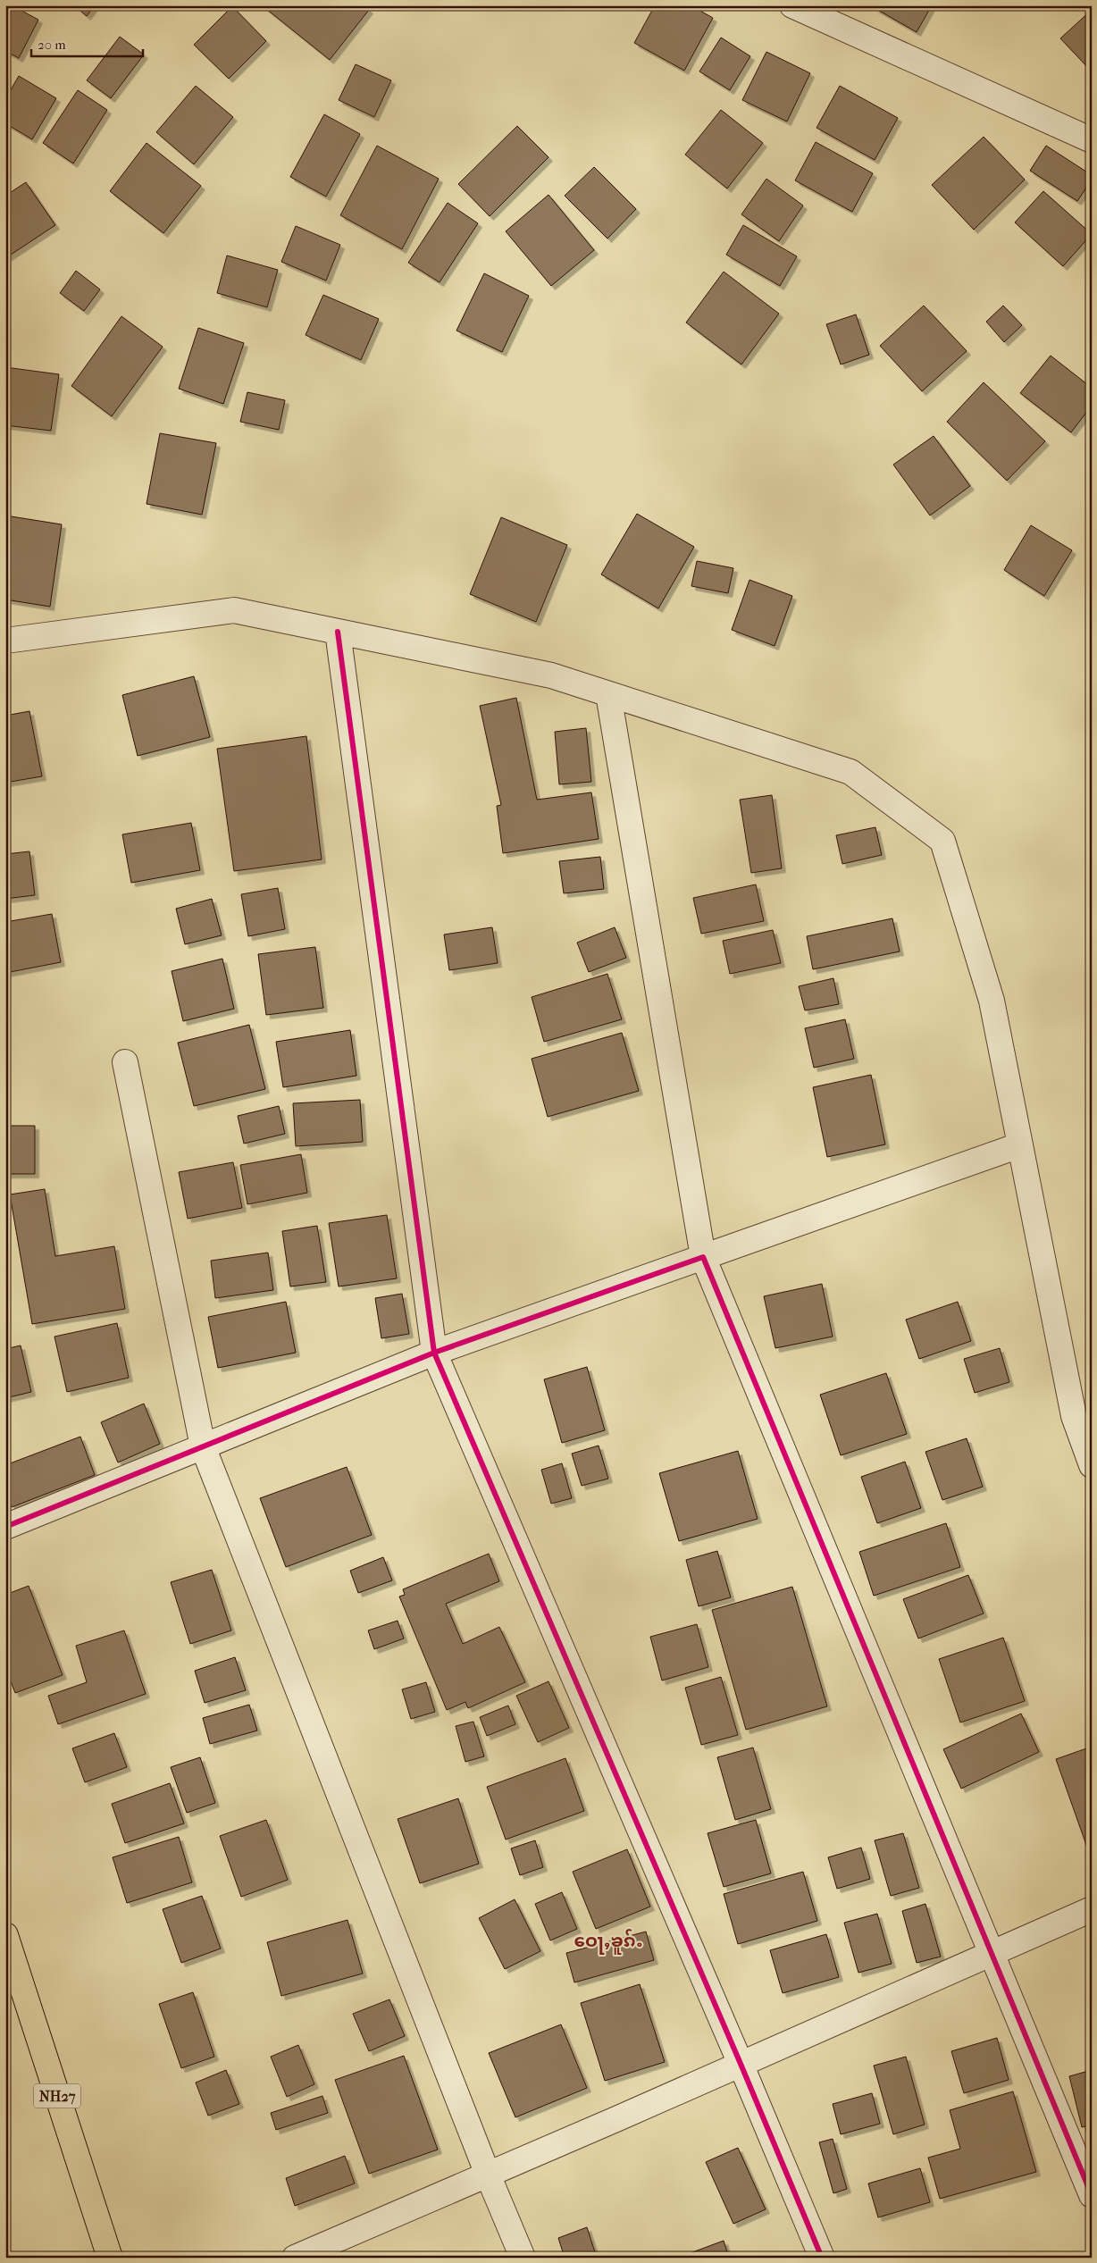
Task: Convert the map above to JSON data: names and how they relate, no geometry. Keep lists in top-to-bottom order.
{
  "streets": {
    "highway": ["NH27"]
  },
  "districts": ["ဝေႃႇၶူၵ်ႉ"],
  "scale_bar": "20 m"
}
